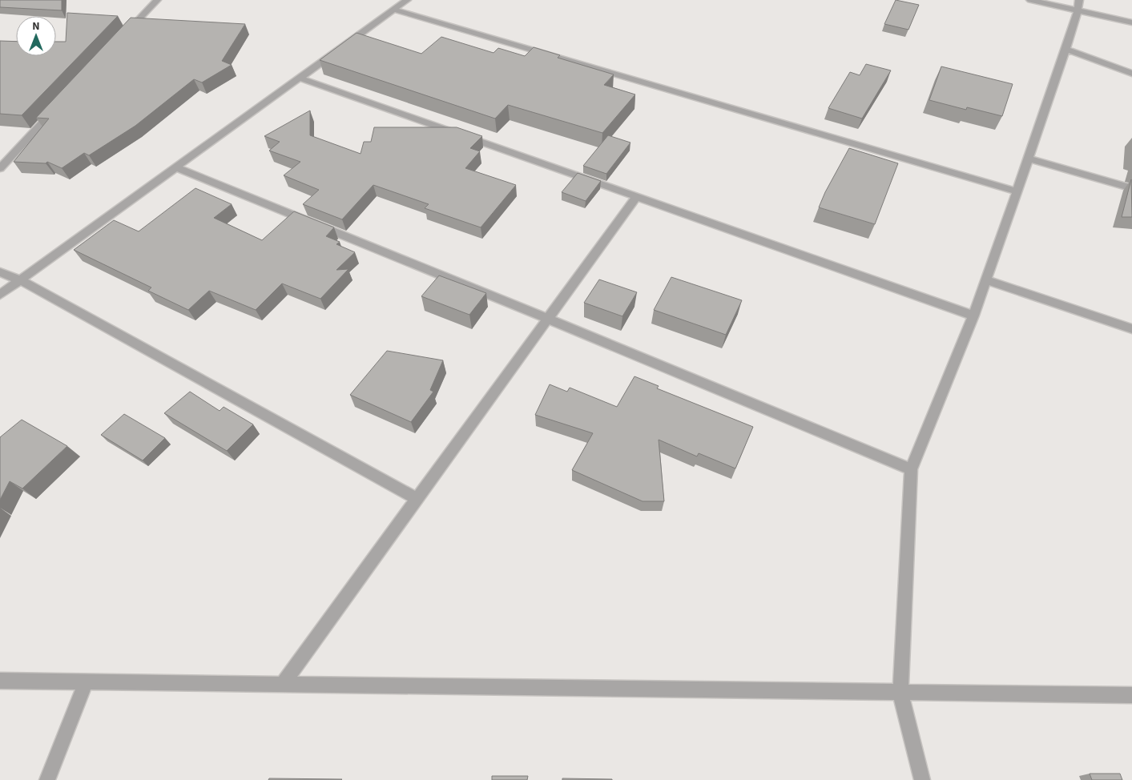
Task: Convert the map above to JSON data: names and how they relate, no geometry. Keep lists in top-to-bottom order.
{
  "north": "top"
}
